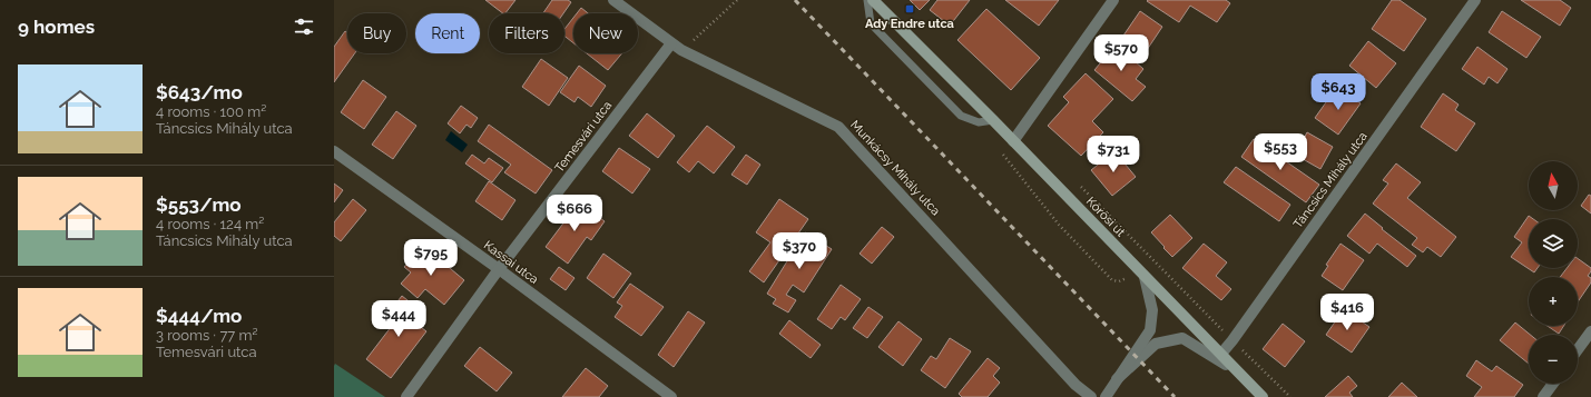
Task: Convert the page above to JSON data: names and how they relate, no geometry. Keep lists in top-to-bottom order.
{
  "streets": {
    "main road": ["Kőrösi út"],
    "street": [
      "Temesvári utca",
      "Munkácsy Mihály utca",
      "Táncsics Mihály utca",
      "Kassai utca"
    ]
  },
  "crossings": [
    ["Temesvári utca", "Munkácsy Mihály utca"],
    ["Temesvári utca", "Kassai utca"],
    ["Táncsics Mihály utca", "Kőrösi út"]
  ],
  "places": {
    "transit": ["Ady Endre utca"]
  },
  "north": "top",
  "page": {
    "heading": "9 homes",
    "chip": [
      "Buy",
      "Rent",
      "Filters",
      "New"
    ],
    "price": [
      "$570",
      "$643",
      "$553",
      "$731",
      "$666",
      "$370",
      "$795",
      "$416",
      "$444"
    ],
    "list": [
      {
        "name": "$643/mo",
        "note": "4 rooms · 100 m² · Táncsics Mihály utca"
      },
      {
        "name": "$553/mo",
        "note": "4 rooms · 124 m² · Táncsics Mihály utca"
      },
      {
        "name": "$444/mo",
        "note": "3 rooms · 77 m² · Temesvári utca"
      }
    ],
    "map_buttons": ["+", "−"]
  }
}
